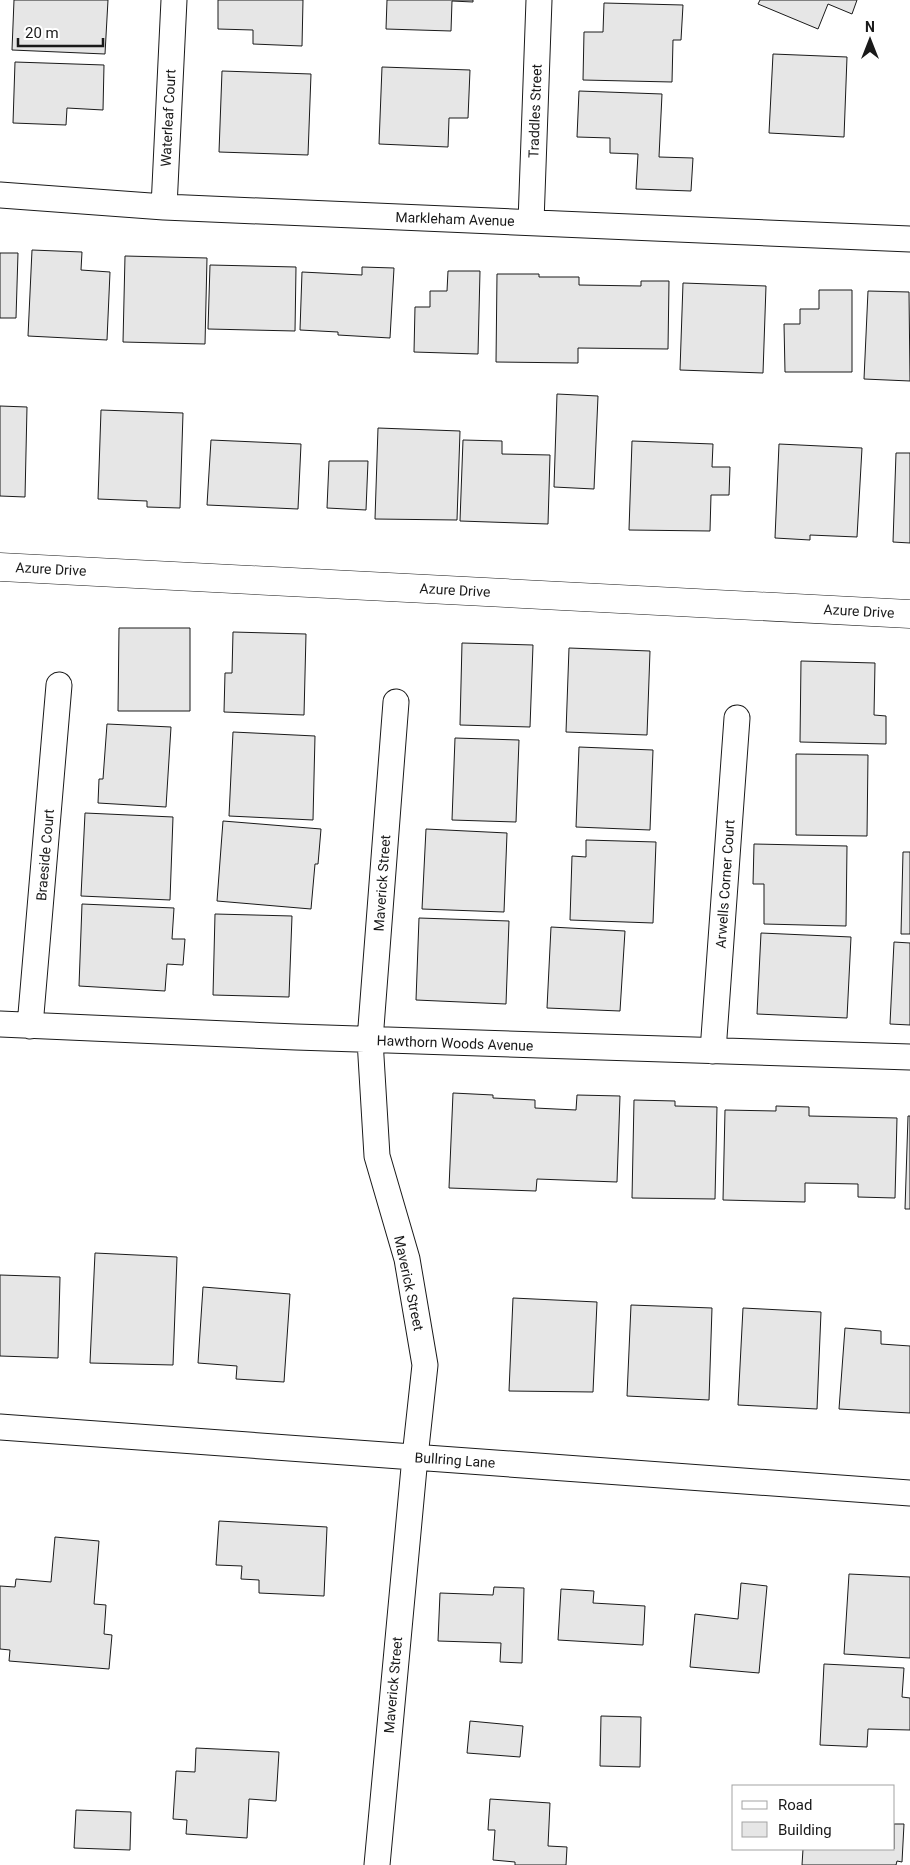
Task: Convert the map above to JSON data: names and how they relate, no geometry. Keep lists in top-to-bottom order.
{
  "streets": {
    "street": [
      "Traddles Street",
      "Waterleaf Court",
      "Markleham Avenue",
      "Azure Drive",
      "Braeside Court",
      "Maverick Street",
      "Arwells Corner Court",
      "Hawthorn Woods Avenue",
      "Bullring Lane"
    ]
  },
  "crossings": [
    ["Traddles Street", "Markleham Avenue"],
    ["Waterleaf Court", "Markleham Avenue"],
    ["Braeside Court", "Hawthorn Woods Avenue"],
    ["Maverick Street", "Hawthorn Woods Avenue"],
    ["Maverick Street", "Bullring Lane"],
    ["Arwells Corner Court", "Hawthorn Woods Avenue"]
  ],
  "legend": ["Road", "Building"],
  "scale_bar": "20 m",
  "north": "top"
}
